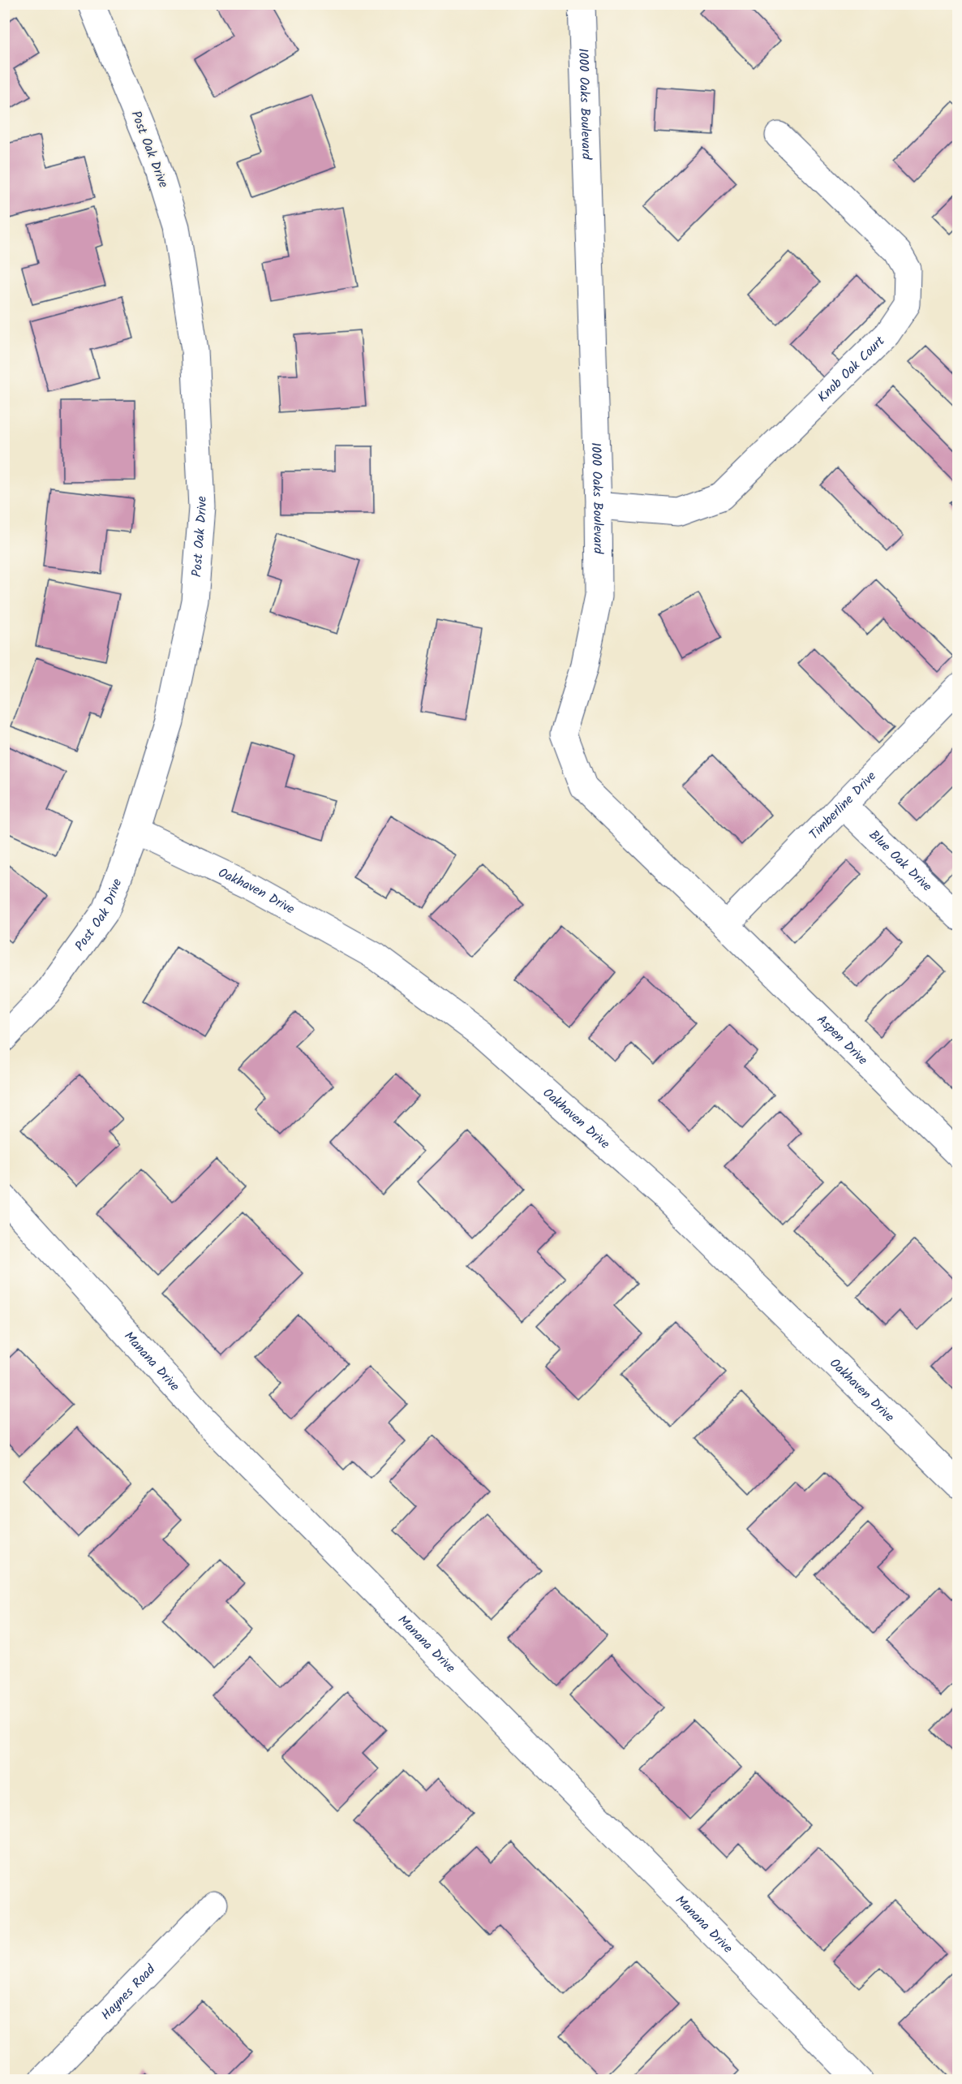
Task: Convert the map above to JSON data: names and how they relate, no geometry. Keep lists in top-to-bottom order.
{
  "streets": {
    "street": [
      "1000 Oaks Boulevard",
      "Post Oak Drive",
      "Knob Oak Court",
      "Timberline Drive",
      "Blue Oak Drive",
      "Oakhaven Drive",
      "Aspen Drive",
      "Manana Drive",
      "Haynes Road"
    ]
  },
  "crossings": [
    ["1000 Oaks Boulevard", "Knob Oak Court"],
    ["1000 Oaks Boulevard", "Timberline Drive"],
    ["1000 Oaks Boulevard", "Aspen Drive"],
    ["Post Oak Drive", "Oakhaven Drive"],
    ["Timberline Drive", "Blue Oak Drive"],
    ["Timberline Drive", "Aspen Drive"]
  ]
}
